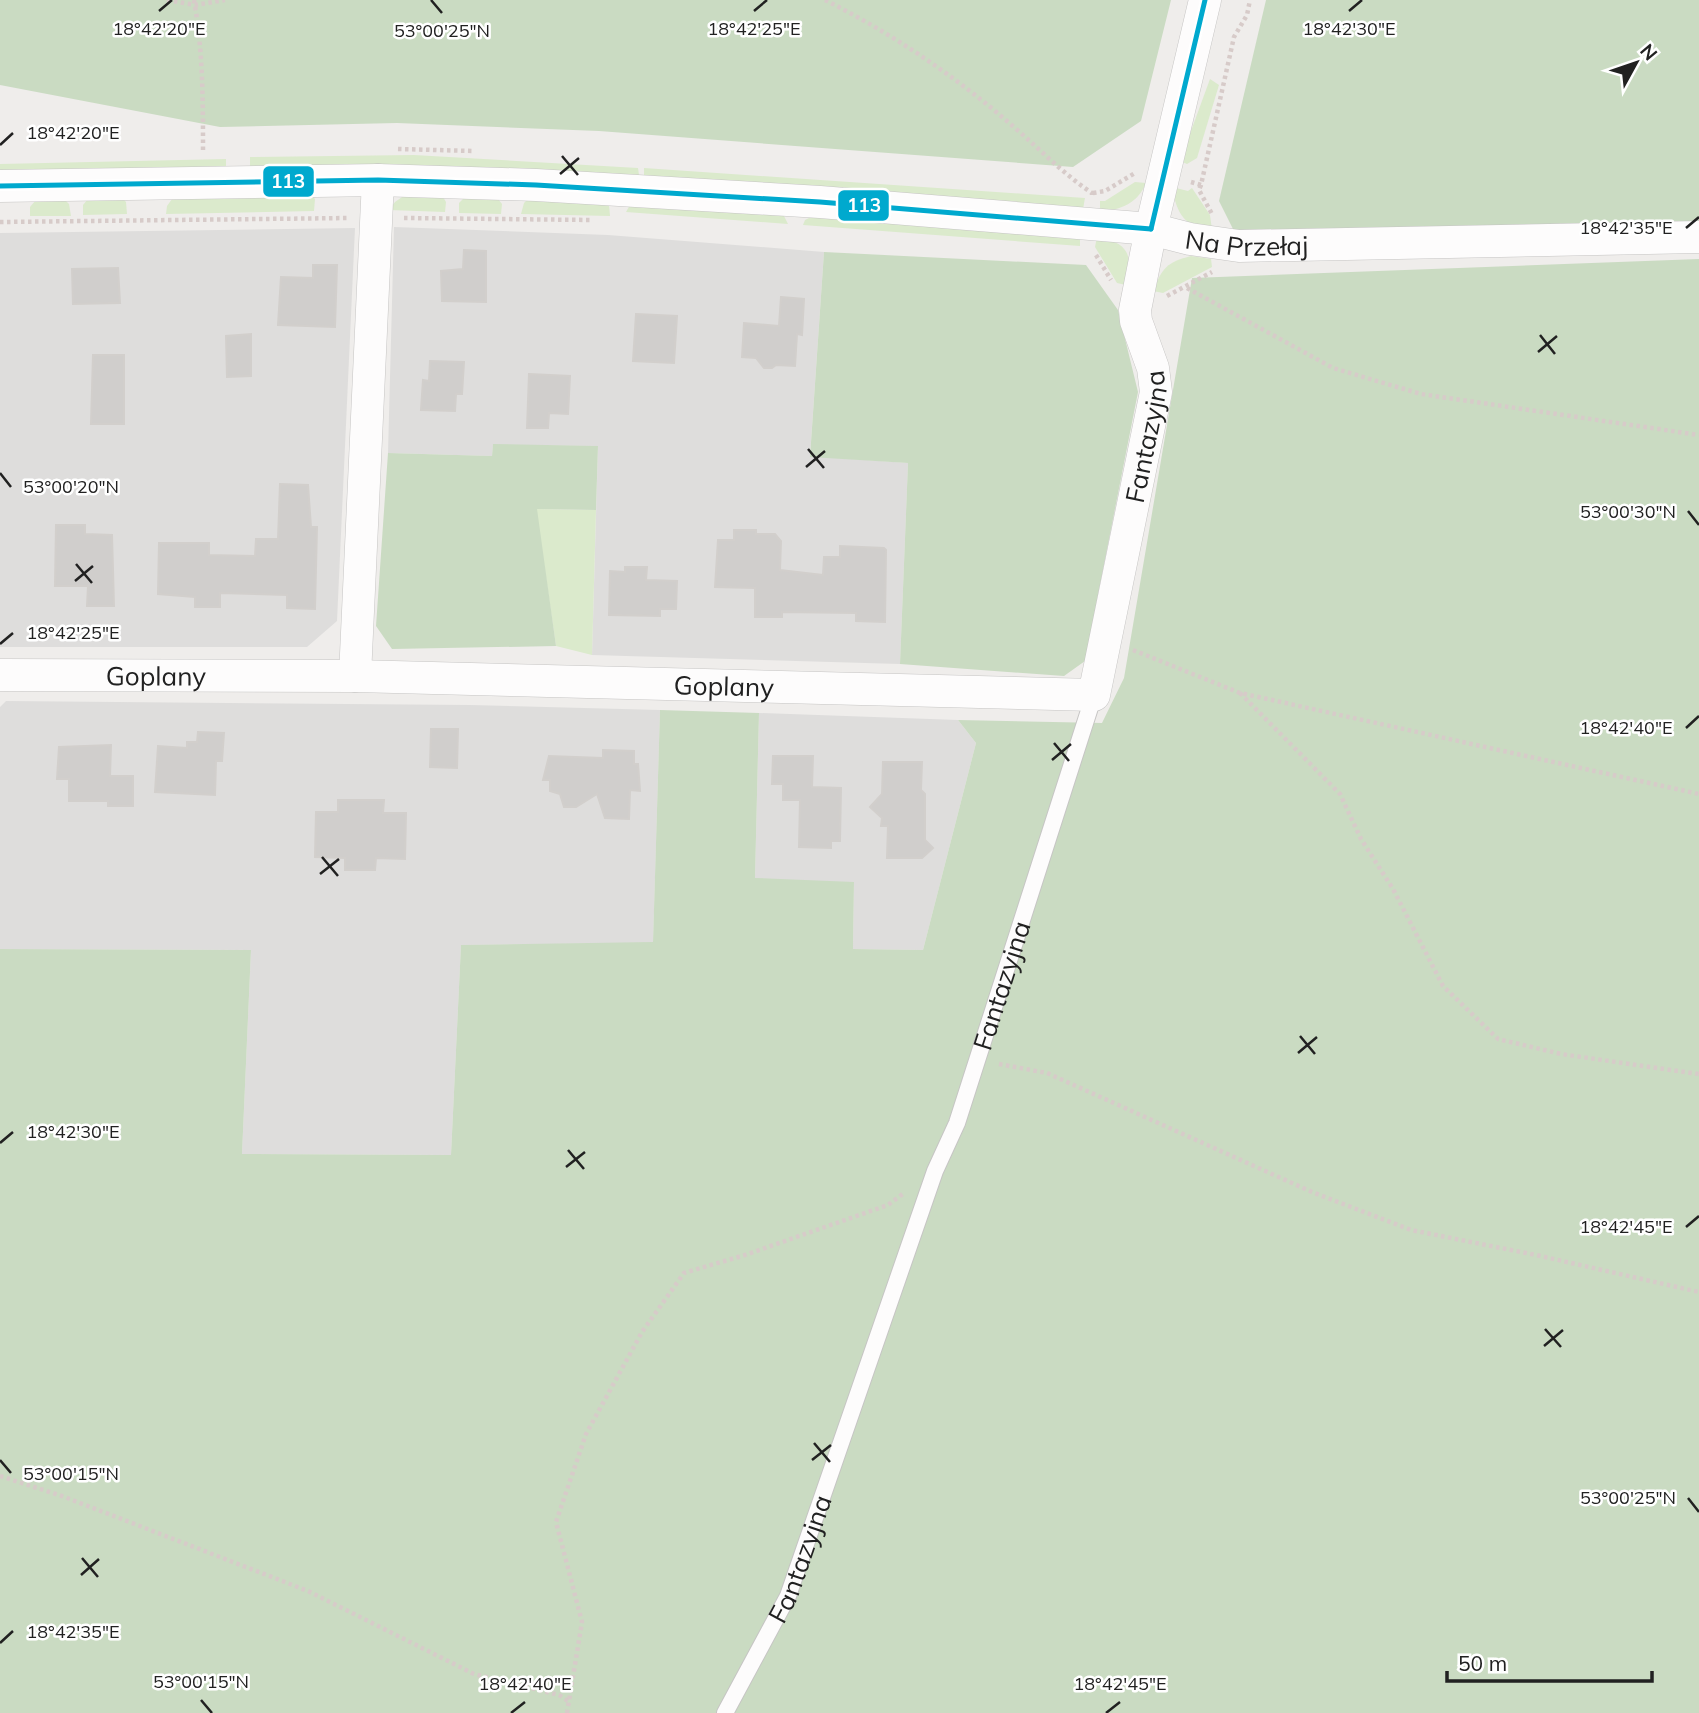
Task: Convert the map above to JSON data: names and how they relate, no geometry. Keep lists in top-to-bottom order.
{
  "streets": {
    "street": ["Na Przełaj", "Fantazyjna", "Goplany"]
  },
  "crossings": [
    ["Na Przełaj", "Fantazyjna"],
    ["Fantazyjna", "Goplany"]
  ],
  "lines": ["transit line 113"],
  "scale_bar": "50 m",
  "north": "top right",
  "coordinates": [
    "18°42'20\"E",
    "18°42'30\"E",
    "18°42'25\"E",
    "53°00'25\"N",
    "18°42'35\"E",
    "53°00'20\"N",
    "53°00'30\"N",
    "18°42'40\"E",
    "18°42'45\"E",
    "53°00'15\"N"
  ]
}
